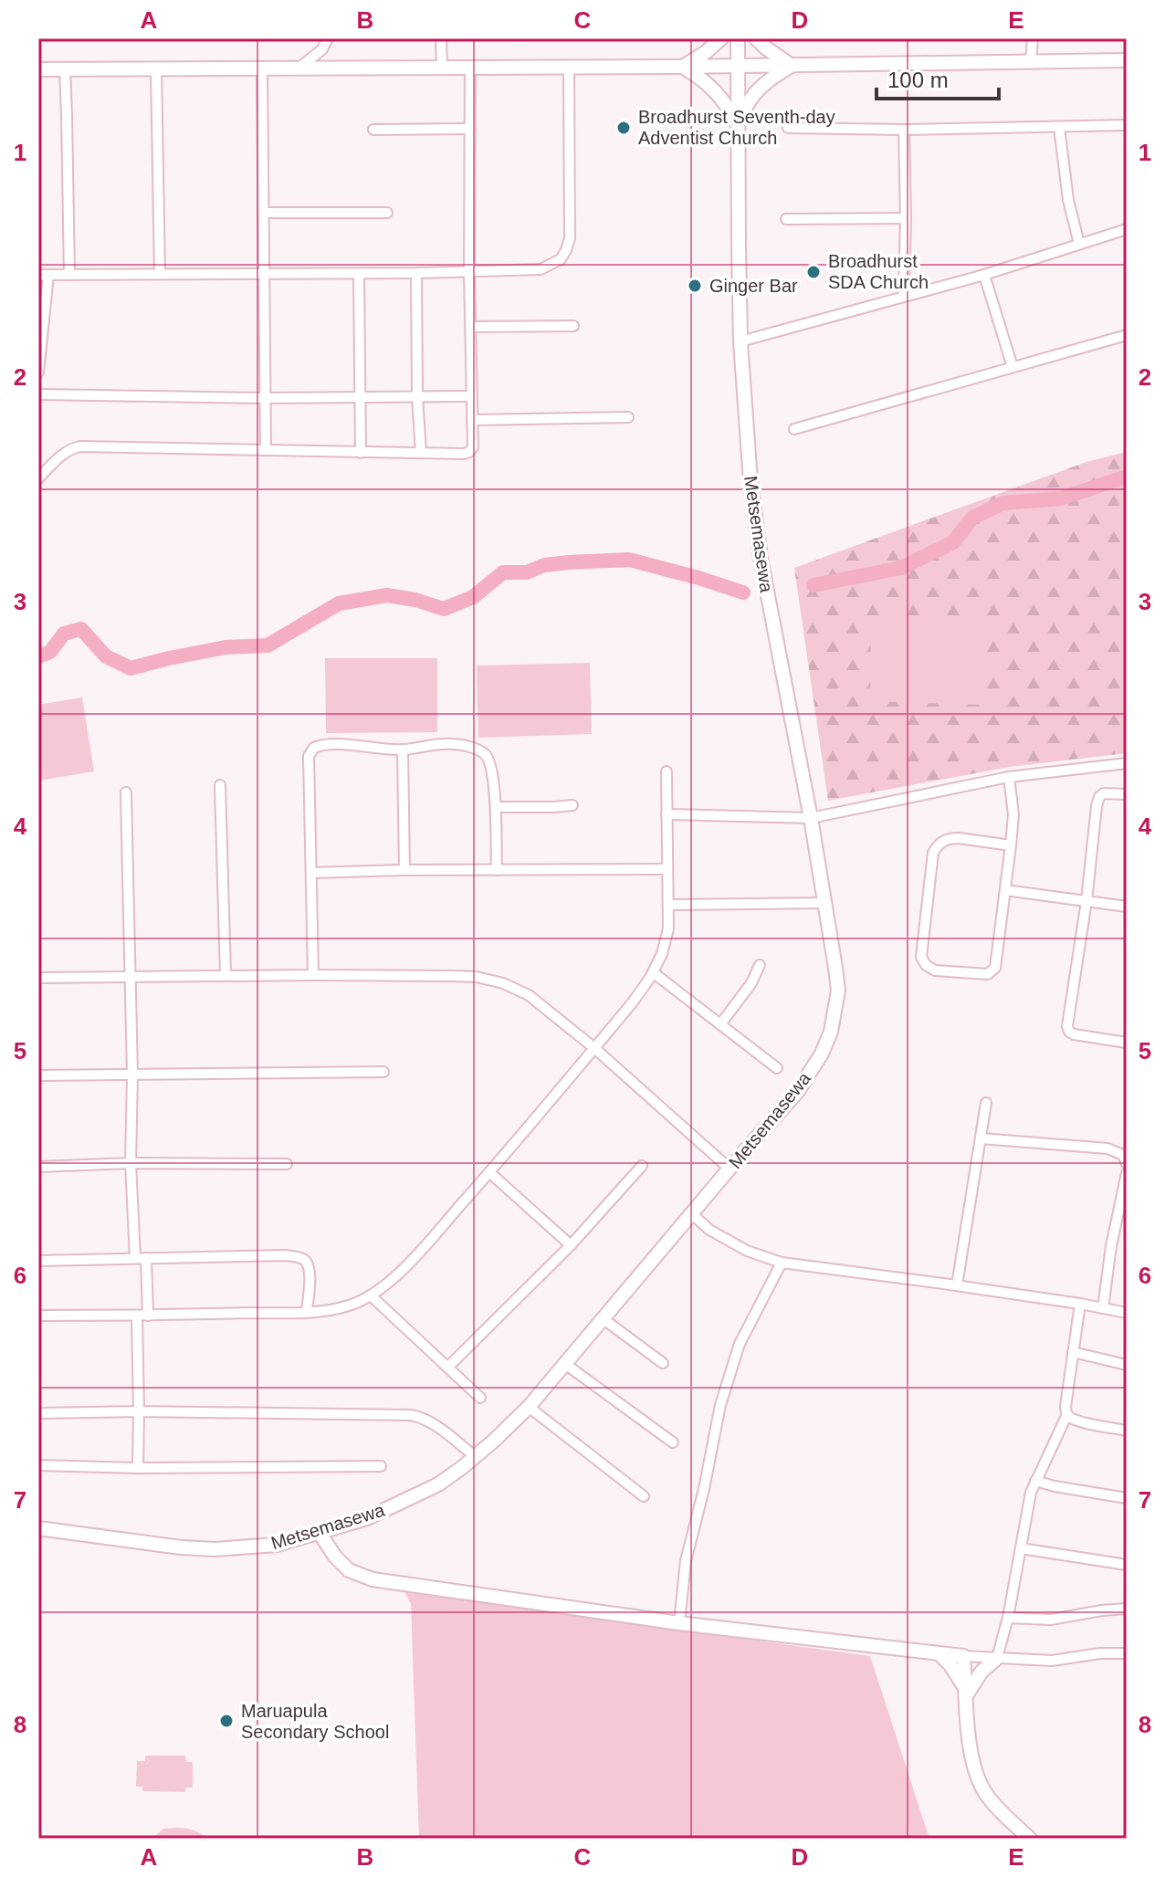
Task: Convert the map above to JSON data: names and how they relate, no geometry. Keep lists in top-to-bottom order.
{
  "streets": {
    "street": ["Metsemasewa"]
  },
  "places": [
    "Broadhurst Seventh-day Adventist Church",
    "Broadhurst SDA Church",
    "Ginger Bar",
    "Maruapula Secondary School"
  ],
  "scale_bar": "100 m",
  "grid": {
    "columns": [
      "A",
      "B",
      "C",
      "D",
      "E"
    ],
    "rows": [
      "1",
      "2",
      "3",
      "4",
      "5",
      "6",
      "7",
      "8"
    ]
  }
}
